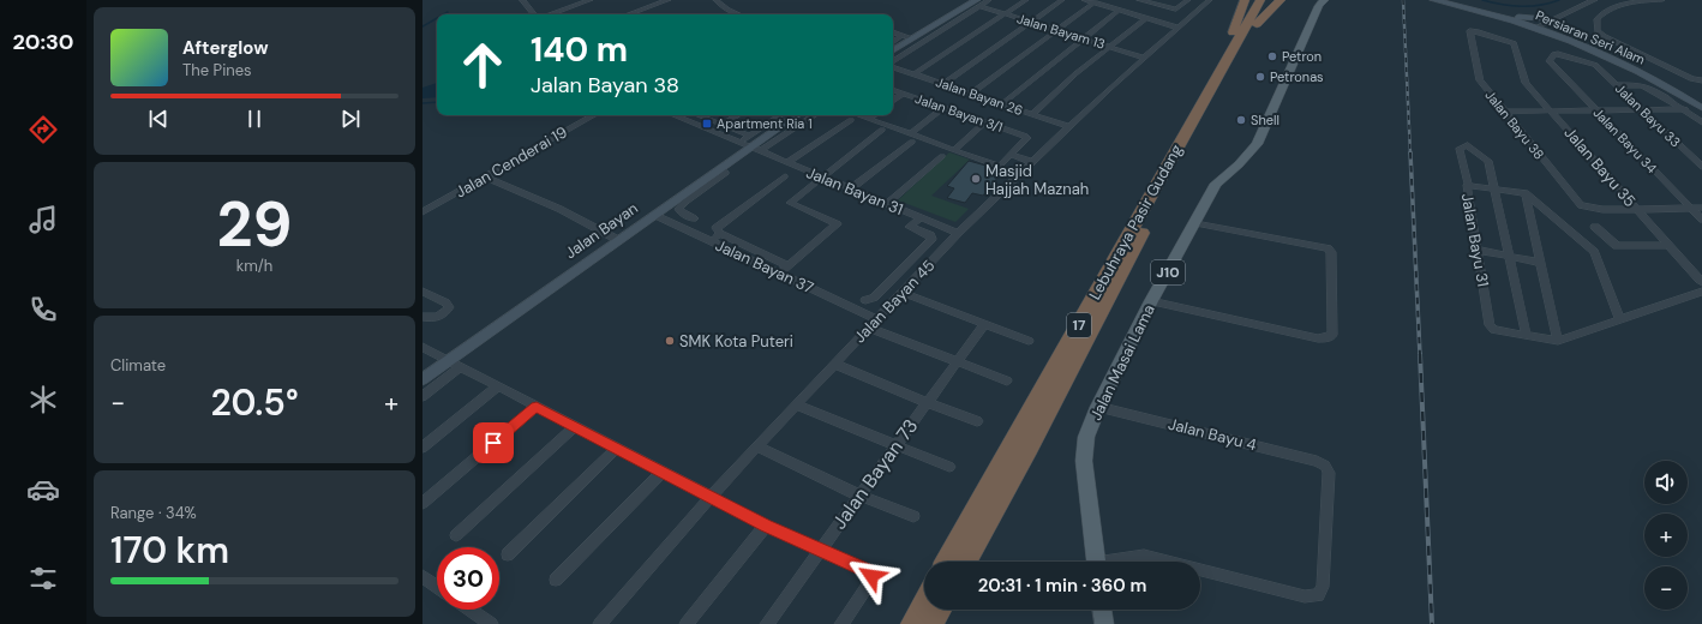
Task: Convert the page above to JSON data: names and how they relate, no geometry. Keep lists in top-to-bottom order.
{
  "streets": {
    "highway": ["Lebuhraya Pasir Gudang", "17"],
    "main road": [
      "Persiaran Seri Alam",
      "Jalan Bayan",
      "J10",
      "Jalan Masai Lama"
    ],
    "street": [
      "Jalan Bayam 13",
      "Jalan Bayan 26",
      "Jalan Bayan 3/1",
      "Jalan Bayu 33",
      "Jalan Bayu 38",
      "Jalan Bayu 34",
      "Jalan Cenderai 19",
      "Jalan Bayu 35",
      "Jalan Bayan 31",
      "Jalan Bayu 31",
      "Jalan Bayan 37",
      "Jalan Bayan 45",
      "Jalan Bayu 4",
      "Jalan Bayan 73"
    ]
  },
  "crossings": [
    ["Jalan Bayam 13", "Jalan Bayan 45"],
    ["Jalan Bayan 26", "Jalan Bayan 45"],
    ["Jalan Bayu 33", "Jalan Bayu 34"],
    ["Jalan Bayu 38", "Jalan Bayu 35"],
    ["Jalan Bayan 31", "Jalan Bayan"],
    ["Jalan Bayan 31", "Jalan Bayan 45"],
    ["Jalan Bayan", "Jalan Bayan 37"],
    ["Jalan Bayan 37", "Jalan Bayan 45"],
    ["Jalan Masai Lama", "Jalan Bayu 4"]
  ],
  "places": {
    "other": [
      "Petron",
      "Petronas",
      "Shell",
      "Masjid Hajjah Maznah",
      "SMK Kota Puteri"
    ],
    "transit": ["Apartment Ria 1"]
  },
  "page": {
    "tabs": "20:30",
    "turn": ["140 m", "Jalan Bayan 38"],
    "song": ["Afterglow", "The Pines"],
    "tile": [
      ["29", "km/h"],
      "Climate",
      ["Range · 34%", "170 km"]
    ],
    "heat": ["−", "20.5°", "+"],
    "map_buttons": ["+", "−"],
    "limit": "30",
    "trip": "20:31 · 1 min · 360 m"
  }
}
